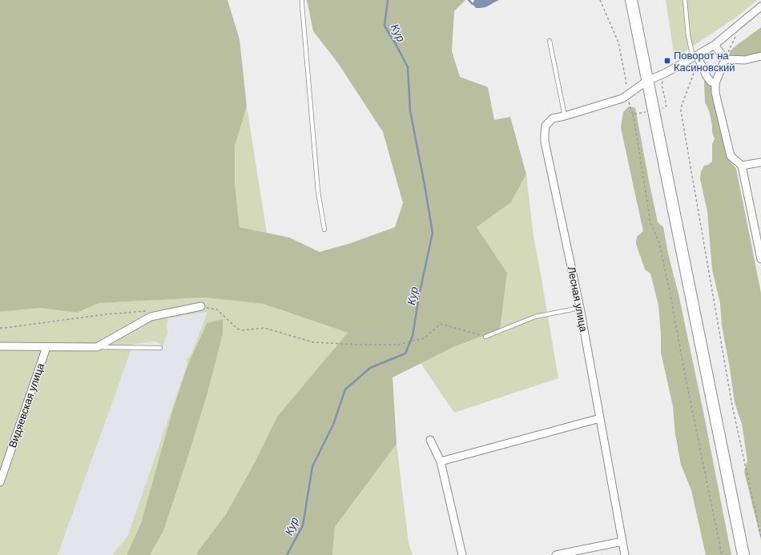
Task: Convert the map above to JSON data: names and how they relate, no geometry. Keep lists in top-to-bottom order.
{
  "streets": {
    "street": ["Лесная улица", "Видяевская улица"]
  },
  "water": ["Кур"],
  "places": {
    "transit": ["Поворот на Касиновский"]
  }
}
